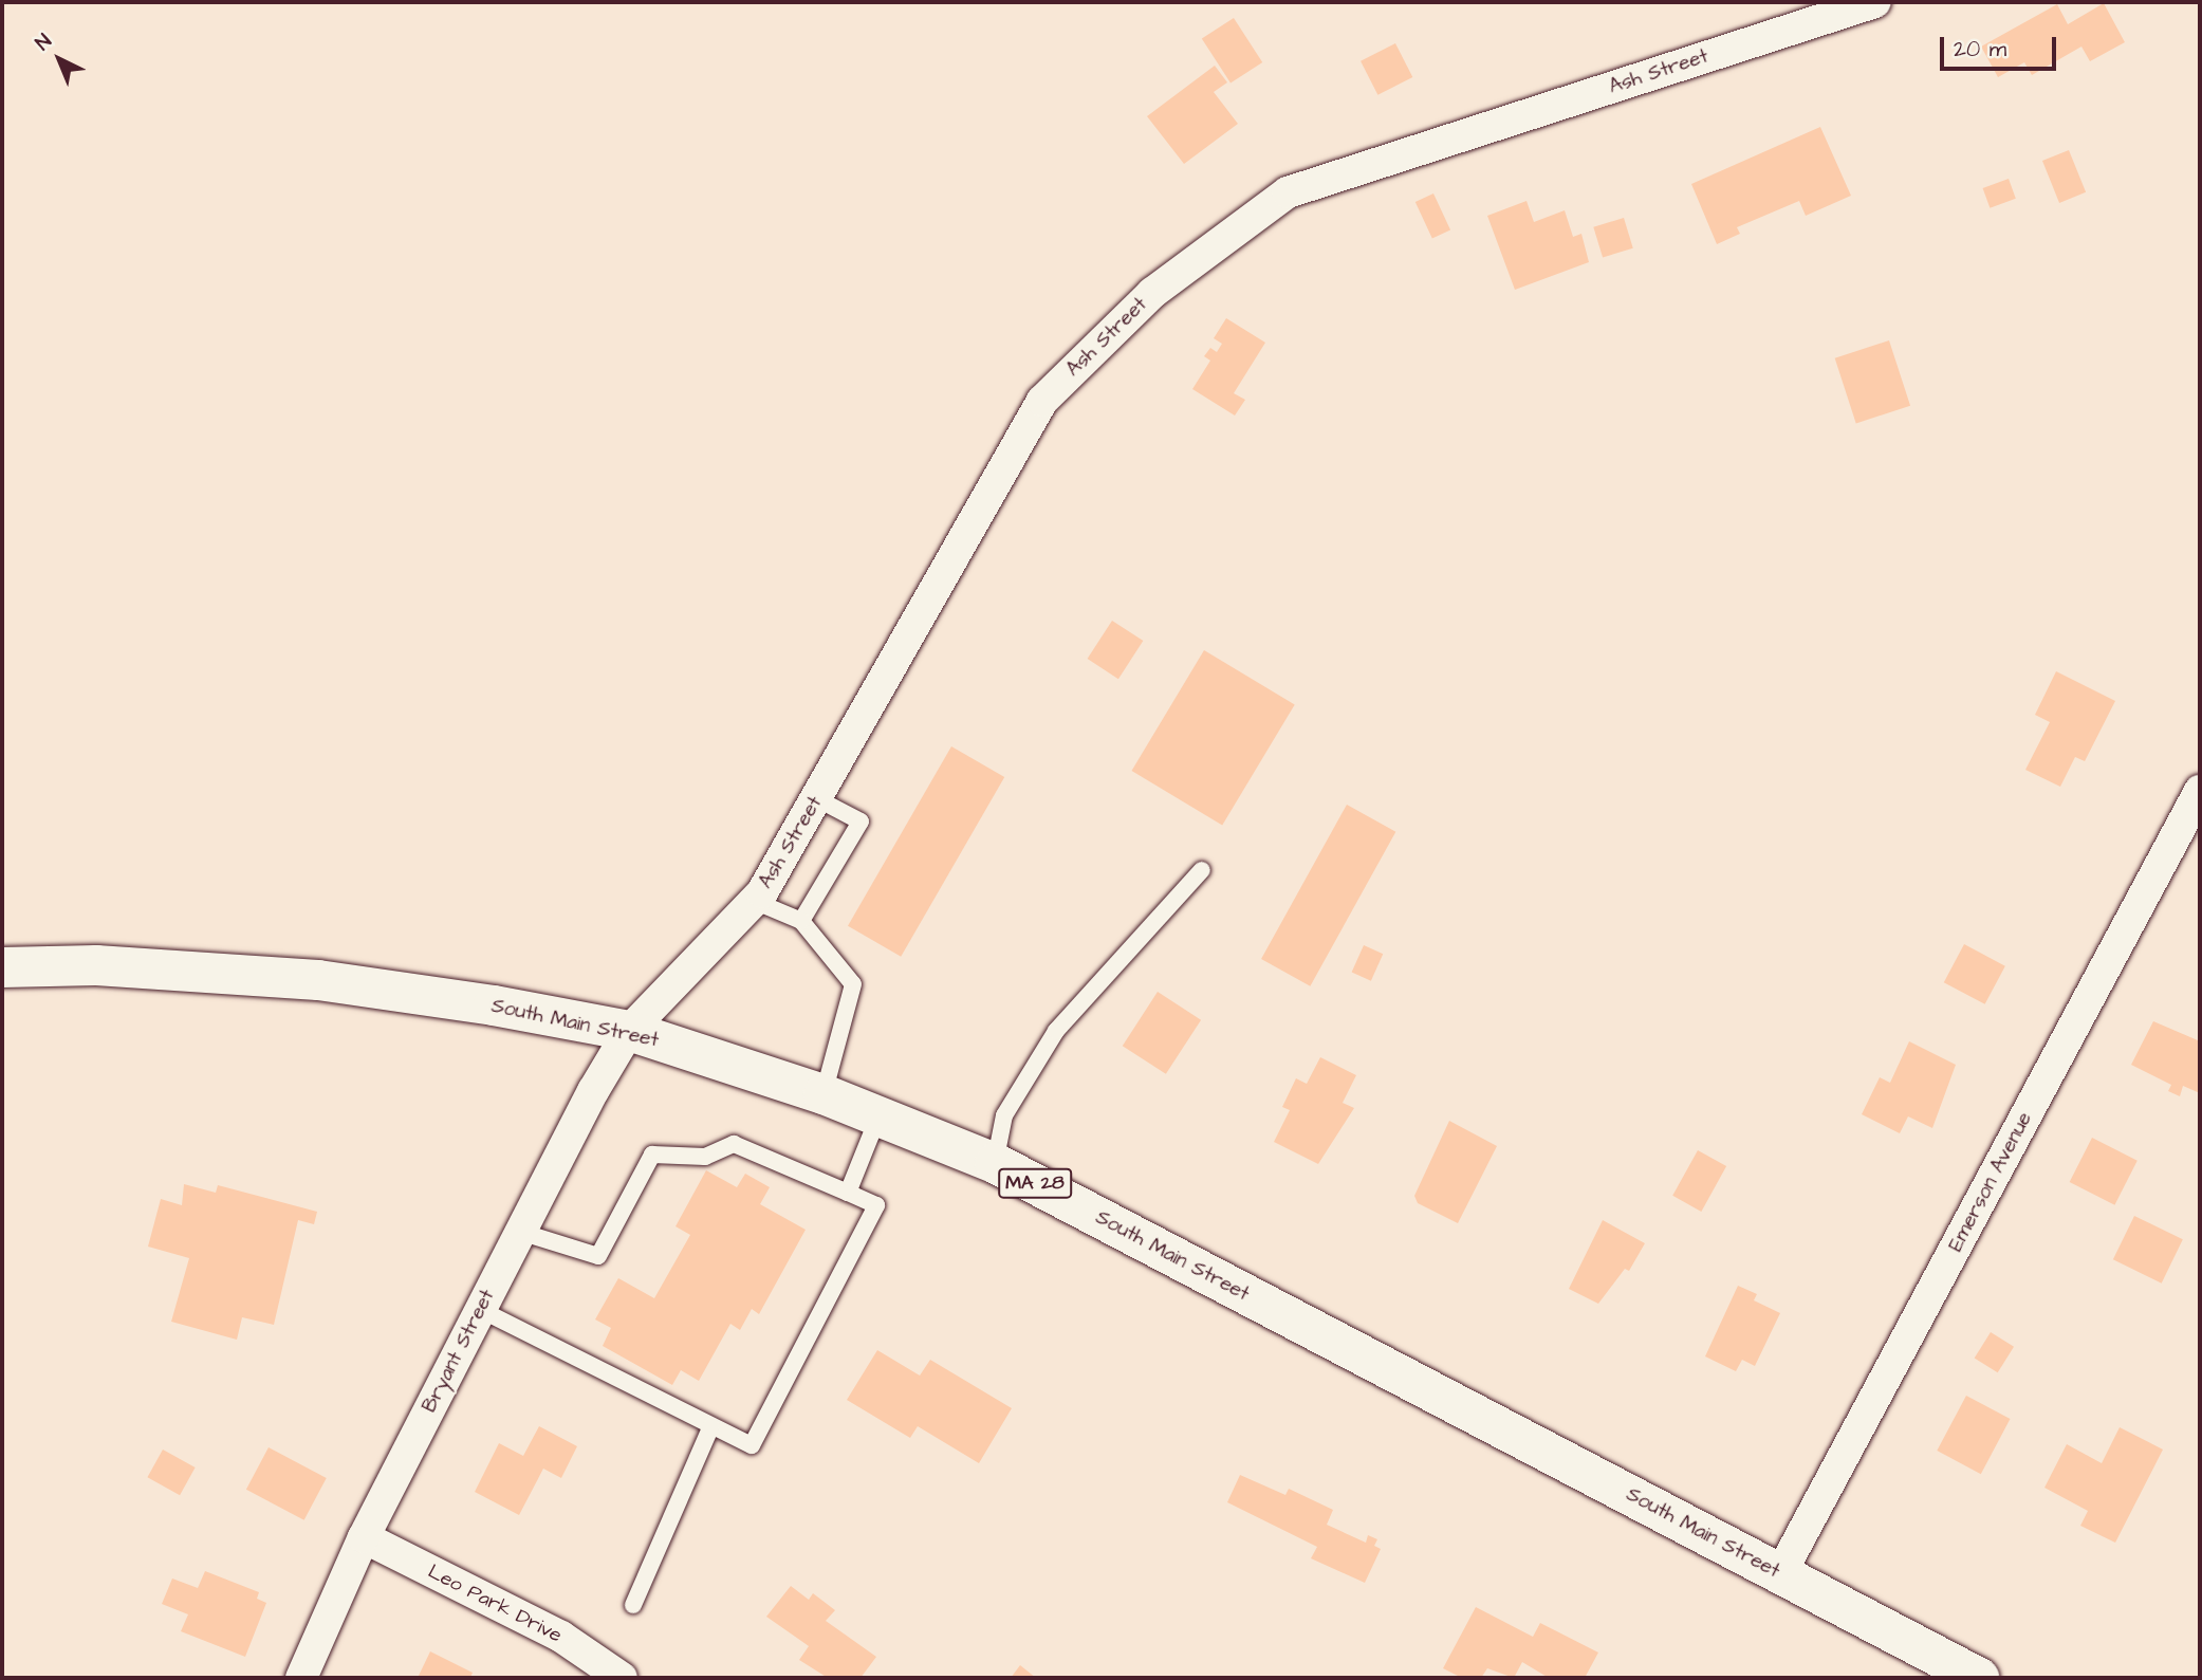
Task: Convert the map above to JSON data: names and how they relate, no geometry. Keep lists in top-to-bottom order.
{
  "streets": {
    "main road": ["South Main Street", "MA 28"],
    "street": [
      "Ash Street",
      "Emerson Avenue",
      "Bryant Street",
      "Leo Park Drive"
    ]
  },
  "crossings": [
    ["Ash Street", "South Main Street"],
    ["Ash Street", "Bryant Street"],
    ["South Main Street", "Emerson Avenue"],
    ["South Main Street", "Bryant Street"],
    ["Bryant Street", "Leo Park Drive"]
  ],
  "scale_bar": "20 m",
  "north": "top left"
}
